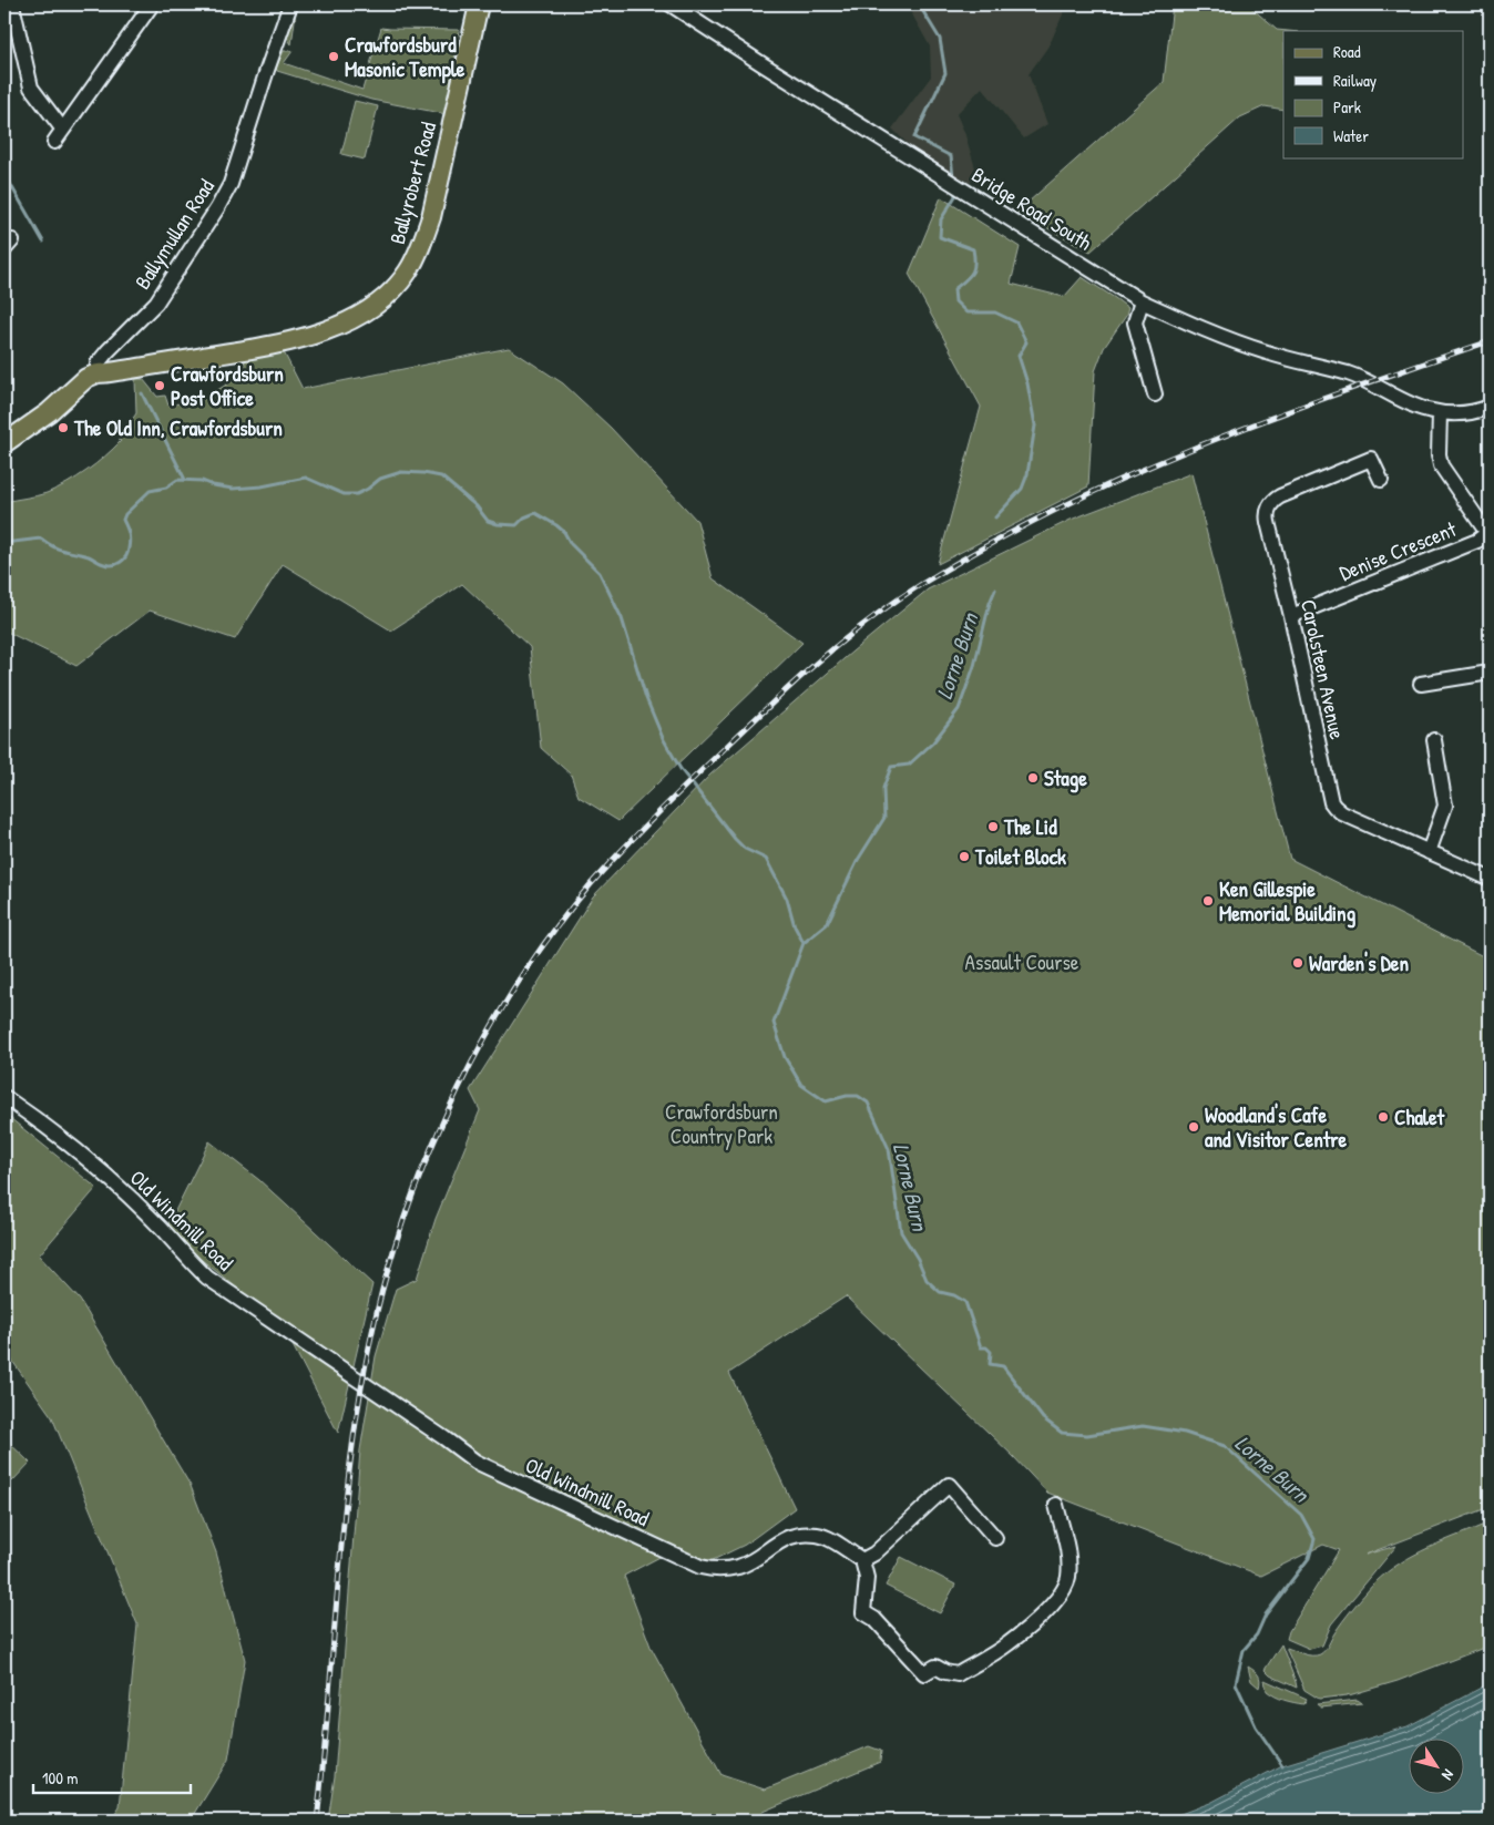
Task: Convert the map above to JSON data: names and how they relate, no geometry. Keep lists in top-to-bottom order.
{
  "streets": {
    "main road": ["Ballyrobert Road"],
    "street": [
      "Bridge Road South",
      "Ballymullan Road",
      "Denise Crescent",
      "Carolsteen Avenue",
      "Old Windmill Road"
    ]
  },
  "crossings": [
    ["Ballyrobert Road", "Ballymullan Road"],
    ["Denise Crescent", "Carolsteen Avenue"]
  ],
  "water": ["Lorne Burn"],
  "parks": ["Assault Course", "Crawfordsburn Country Park"],
  "places": [
    "Crawfordsburd Masonic Temple",
    "Crawfordsburn Post Office",
    "The Old Inn, Crawfordsburn",
    "Stage",
    "The Lid",
    "Toilet Block",
    "Ken Gillespie Memorial Building",
    "Warden's Den",
    "Chalet",
    "Woodland's Cafe and Visitor Centre"
  ],
  "legend": [
    "Road",
    "Railway",
    "Park",
    "Water"
  ],
  "scale_bar": "100 m",
  "north": "bottom right"
}
